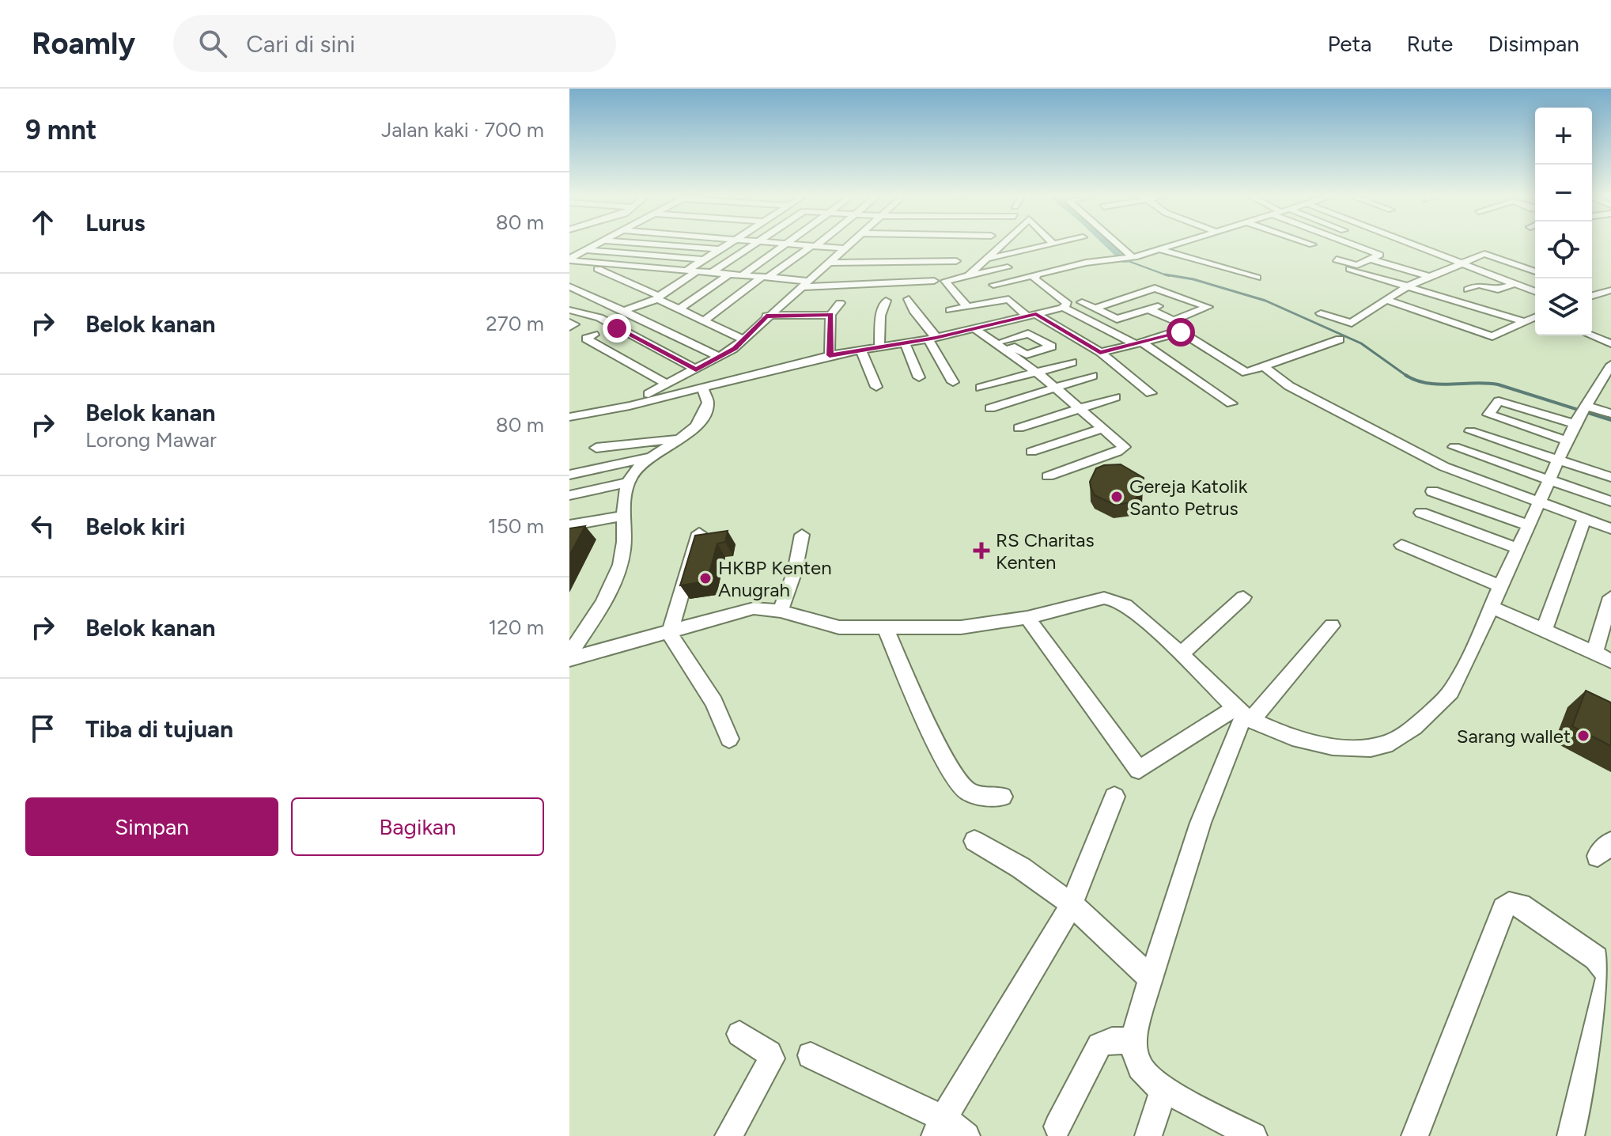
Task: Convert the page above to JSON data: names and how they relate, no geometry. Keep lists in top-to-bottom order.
{
  "places": {
    "other": ["Gereja Katolik Santo Petrus", "HKBP Kenten Anugrah", "Sarang wallet"],
    "health": ["RS Charitas Kenten"]
  },
  "page": {
    "header": "Roamly",
    "search": "Cari di sini",
    "nav": ["Peta", "Rute", "Disimpan"],
    "heading": ["9 mnt", "Jalan kaki · 700 m"],
    "map_buttons": ["+", "−"],
    "list": [
      ["Lurus", "80 m"],
      ["Belok kanan", "270 m"],
      ["Belok kanan", "Lorong Mawar", "80 m"],
      ["Belok kiri", "150 m"],
      ["Belok kanan", "120 m"],
      "Tiba di tujuan"
    ],
    "buttons": ["Simpan", "Bagikan"]
  }
}
